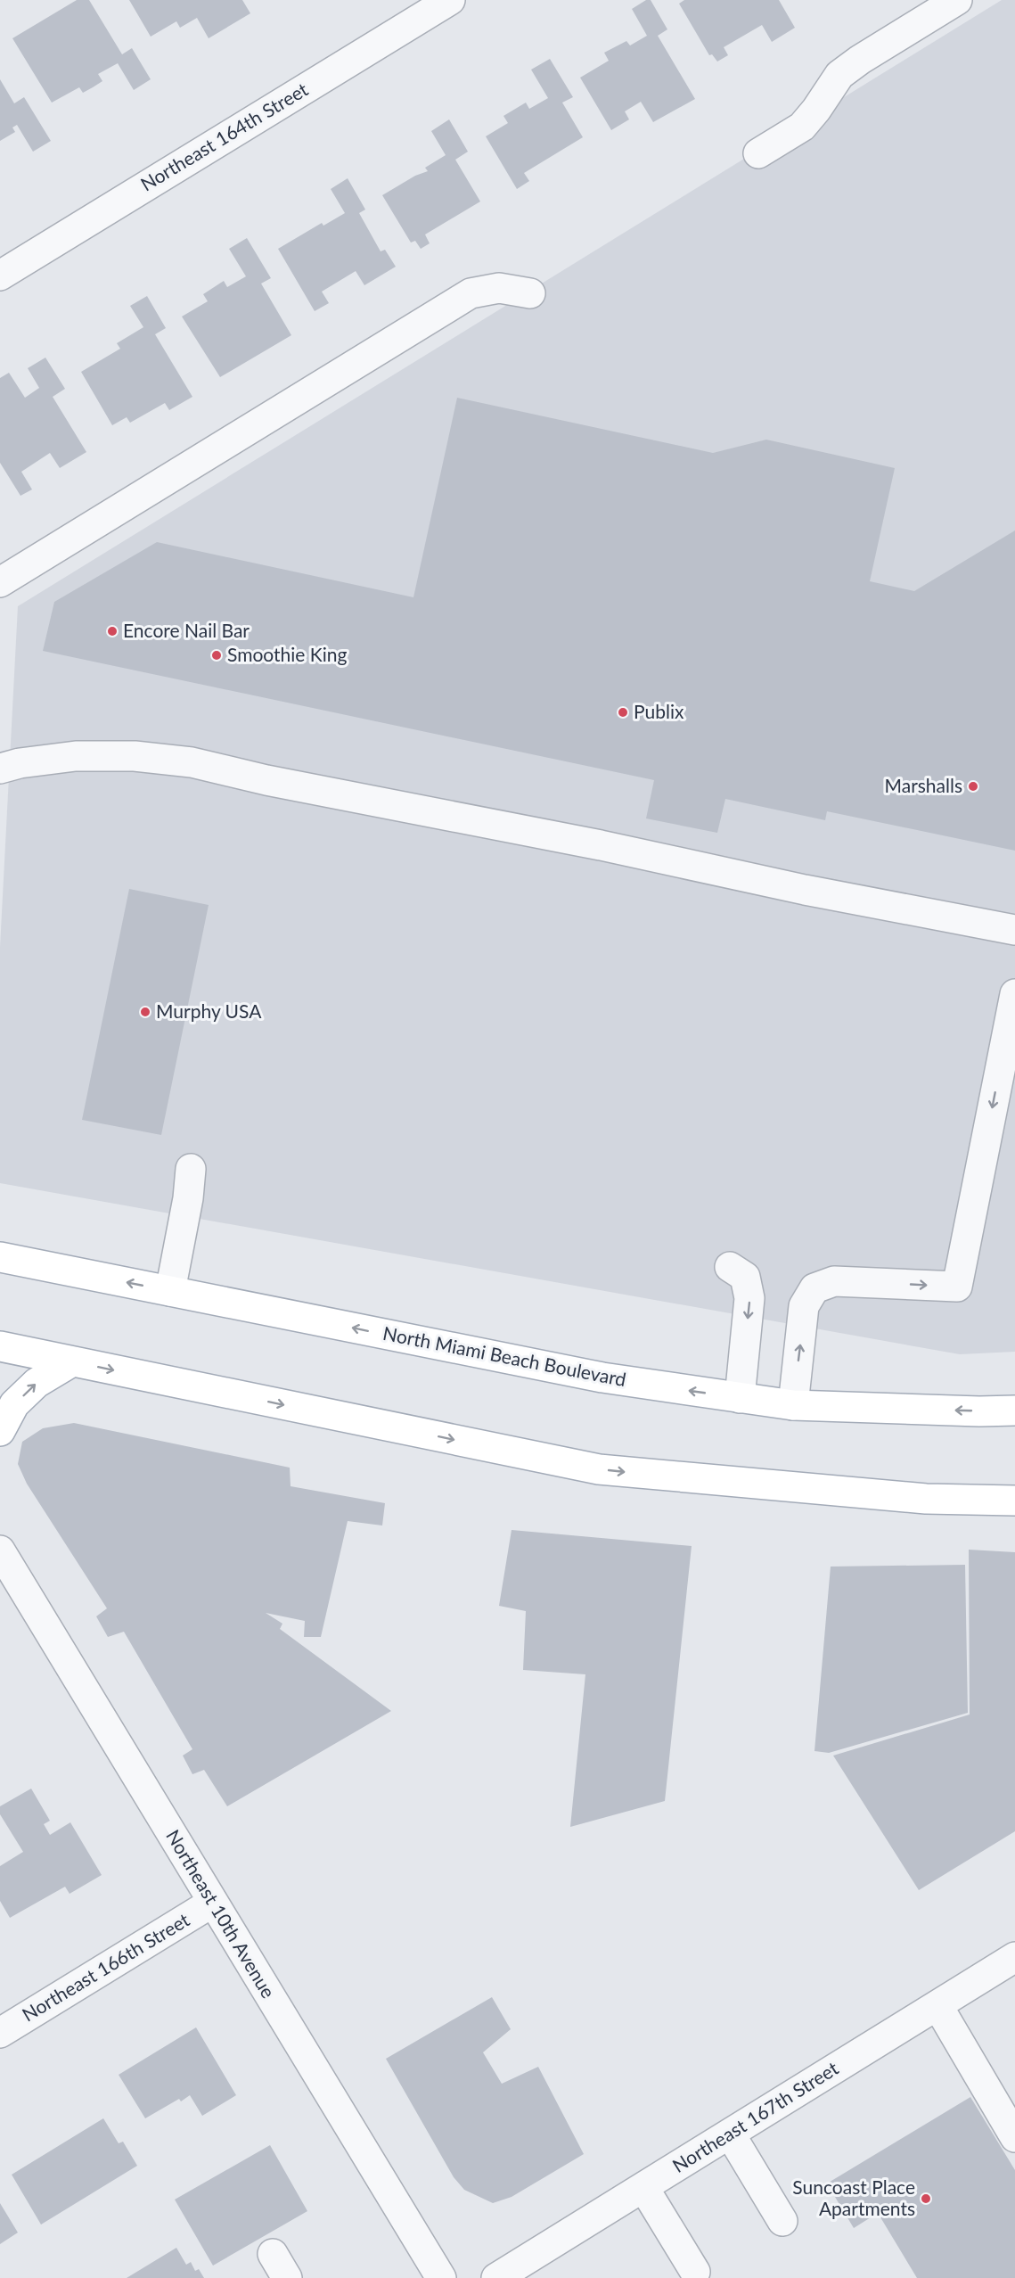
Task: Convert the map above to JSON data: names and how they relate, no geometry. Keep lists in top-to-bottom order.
{
  "streets": {
    "main road": ["North Miami Beach Boulevard"],
    "street": [
      "Northeast 164th Street",
      "Northeast 10th Avenue",
      "Northeast 166th Street",
      "Northeast 167th Street"
    ]
  },
  "crossings": [
    ["Northeast 10th Avenue", "Northeast 166th Street"]
  ],
  "places": [
    "Encore Nail Bar",
    "Smoothie King",
    "Publix",
    "Marshalls",
    "Murphy USA",
    "Suncoast Place Apartments"
  ]
}
